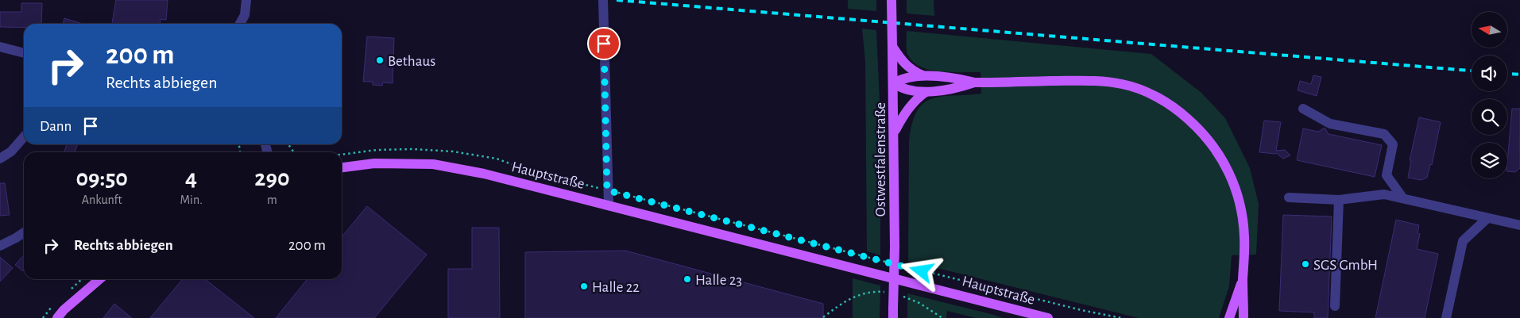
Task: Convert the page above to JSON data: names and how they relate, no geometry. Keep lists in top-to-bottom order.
{
  "streets": {
    "main road": ["Ostwestfalenstraße", "Hauptstraße"]
  },
  "places": [
    "Bethaus",
    "SGS GmbH",
    "Halle 23",
    "Halle 22"
  ],
  "north": "left",
  "page": {
    "turn": ["200 m", "Rechts abbiegen"],
    "then": "Dann",
    "eta": [
      "09:50",
      "Ankunft",
      "4",
      "Min.",
      "290",
      "m"
    ],
    "list": [
      {
        "name": "Rechts abbiegen",
        "value": "200 m"
      }
    ]
  }
}
